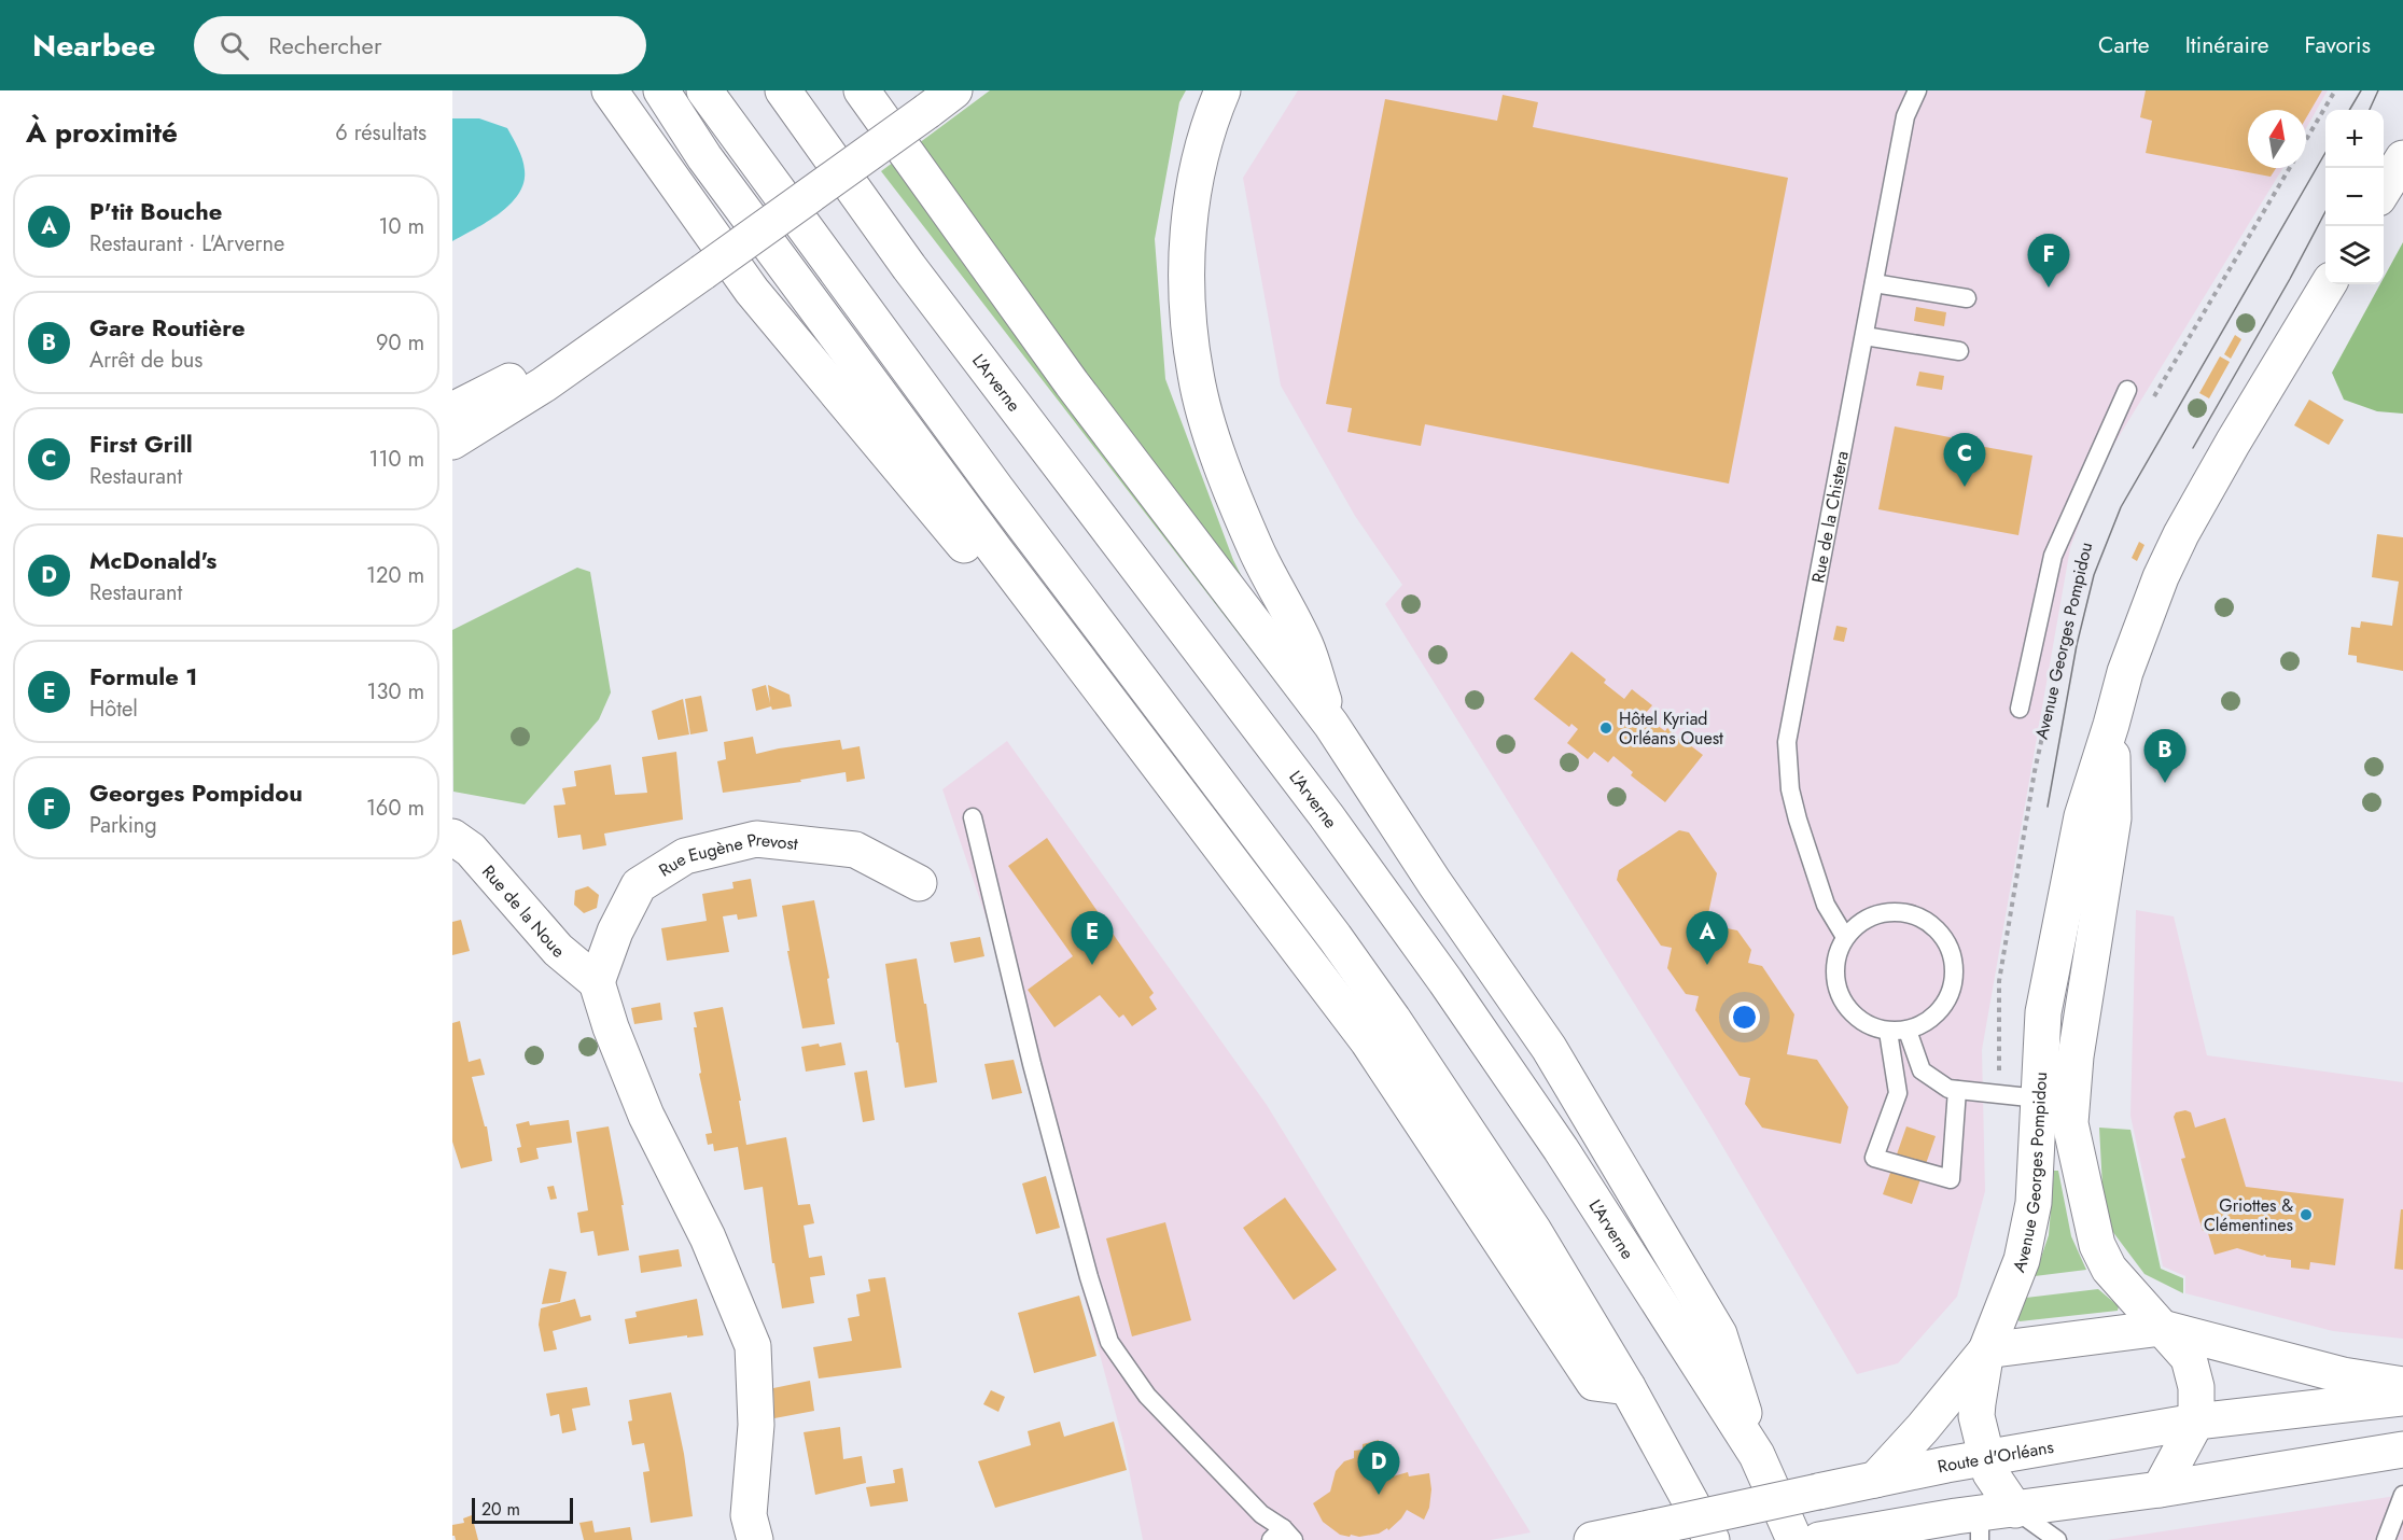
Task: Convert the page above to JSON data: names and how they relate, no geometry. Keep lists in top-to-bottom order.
{
  "streets": {
    "main road": [
      "L'Arverne",
      "Avenue Georges Pompidou",
      "Rue Eugène Prevost",
      "Rue de la Noue",
      "Route d'Orléans"
    ],
    "lane": ["Rue de la Chistera"]
  },
  "crossings": [
    ["Avenue Georges Pompidou", "Route d'Orléans"],
    ["Rue Eugène Prevost", "Rue de la Noue"]
  ],
  "places": ["Hôtel Kyriad Orléans Ouest", "Griottes & Clémentines"],
  "scale_bar": "20 m",
  "north": "top",
  "page": {
    "header": "Nearbee",
    "search": "Rechercher",
    "nav": ["Carte", "Itinéraire", "Favoris"],
    "heading": ["À proximité", "6 résultats"],
    "map_buttons": ["+", "−"],
    "list": [
      {
        "mark": "A",
        "name": "P'tit Bouche",
        "note": "Restaurant · L'Arverne",
        "value": "10 m"
      },
      {
        "mark": "B",
        "name": "Gare Routière",
        "note": "Arrêt de bus",
        "value": "90 m"
      },
      {
        "mark": "C",
        "name": "First Grill",
        "note": "Restaurant",
        "value": "110 m"
      },
      {
        "mark": "D",
        "name": "McDonald's",
        "note": "Restaurant",
        "value": "120 m"
      },
      {
        "mark": "E",
        "name": "Formule 1",
        "note": "Hôtel",
        "value": "130 m"
      },
      {
        "mark": "F",
        "name": "Georges Pompidou",
        "note": "Parking",
        "value": "160 m"
      }
    ],
    "pins": [
      "F",
      "C",
      "B",
      "A",
      "E",
      "D"
    ],
    "scale": "20 m"
  }
}
